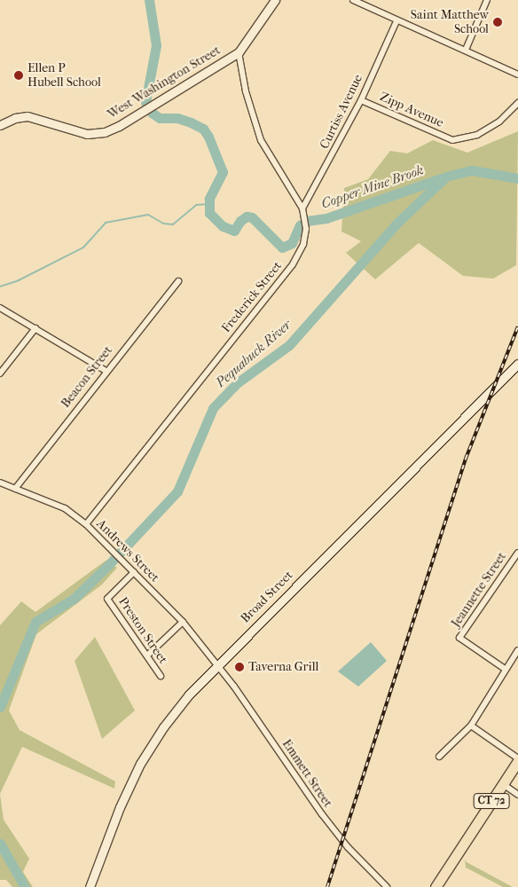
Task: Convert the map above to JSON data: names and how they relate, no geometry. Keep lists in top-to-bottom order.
{
  "streets": {
    "highway": ["CT 72"],
    "main road": ["West Washington Street", "Broad Street"],
    "street": [
      "Zipp Avenue",
      "Curtiss Avenue",
      "Frederick Street",
      "Beacon Street",
      "Andrews Street",
      "Jeannette Street",
      "Preston Street",
      "Emmett Street"
    ]
  },
  "crossings": [
    ["West Washington Street", "Frederick Street"],
    ["Zipp Avenue", "Curtiss Avenue"],
    ["Curtiss Avenue", "Frederick Street"],
    ["Frederick Street", "Andrews Street"],
    ["Beacon Street", "Andrews Street"],
    ["Andrews Street", "Broad Street"],
    ["Andrews Street", "Preston Street"],
    ["Andrews Street", "Emmett Street"],
    ["Broad Street", "Emmett Street"]
  ],
  "water": ["Copper Mine Brook", "Pequabuck River"],
  "places": ["Saint Matthew School", "Ellen P Hubell School", "Taverna Grill"]
}
